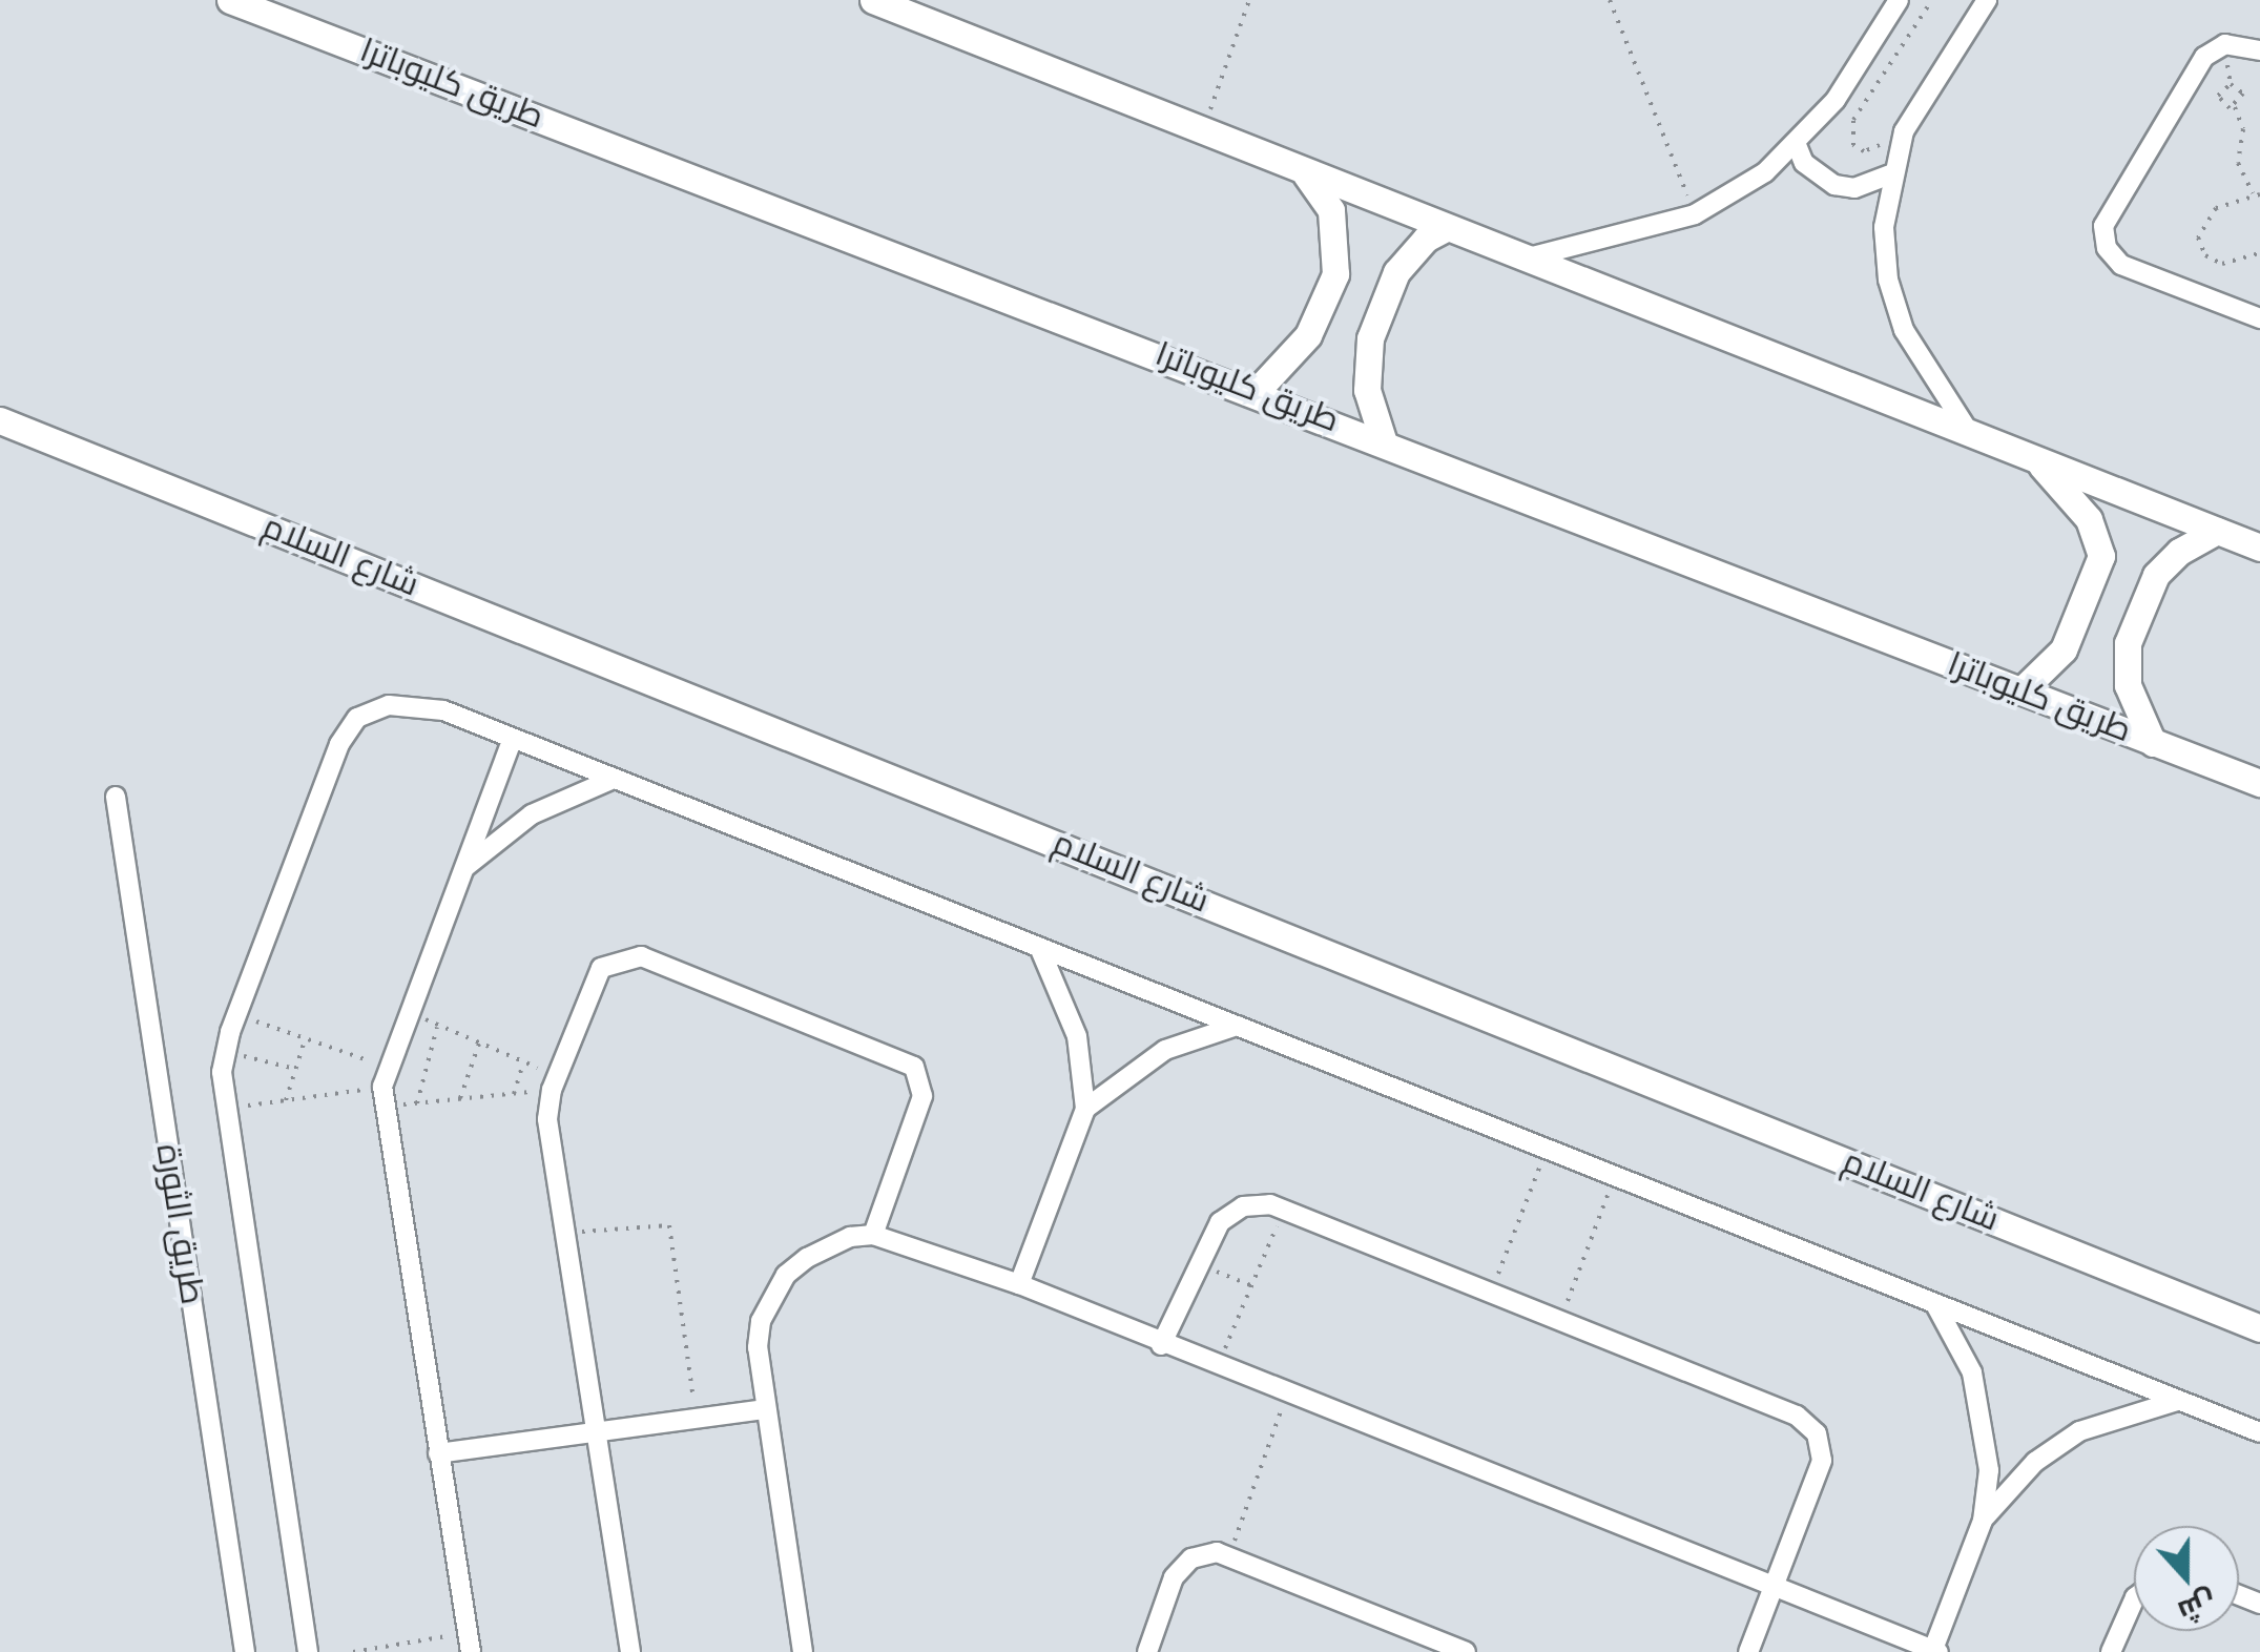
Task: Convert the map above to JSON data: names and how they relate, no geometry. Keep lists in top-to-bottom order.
{
  "streets": {
    "main road": ["طريق كليوباترا", "شارع السلام"],
    "street": ["طريق الثورة"]
  },
  "north": "bottom"
}
